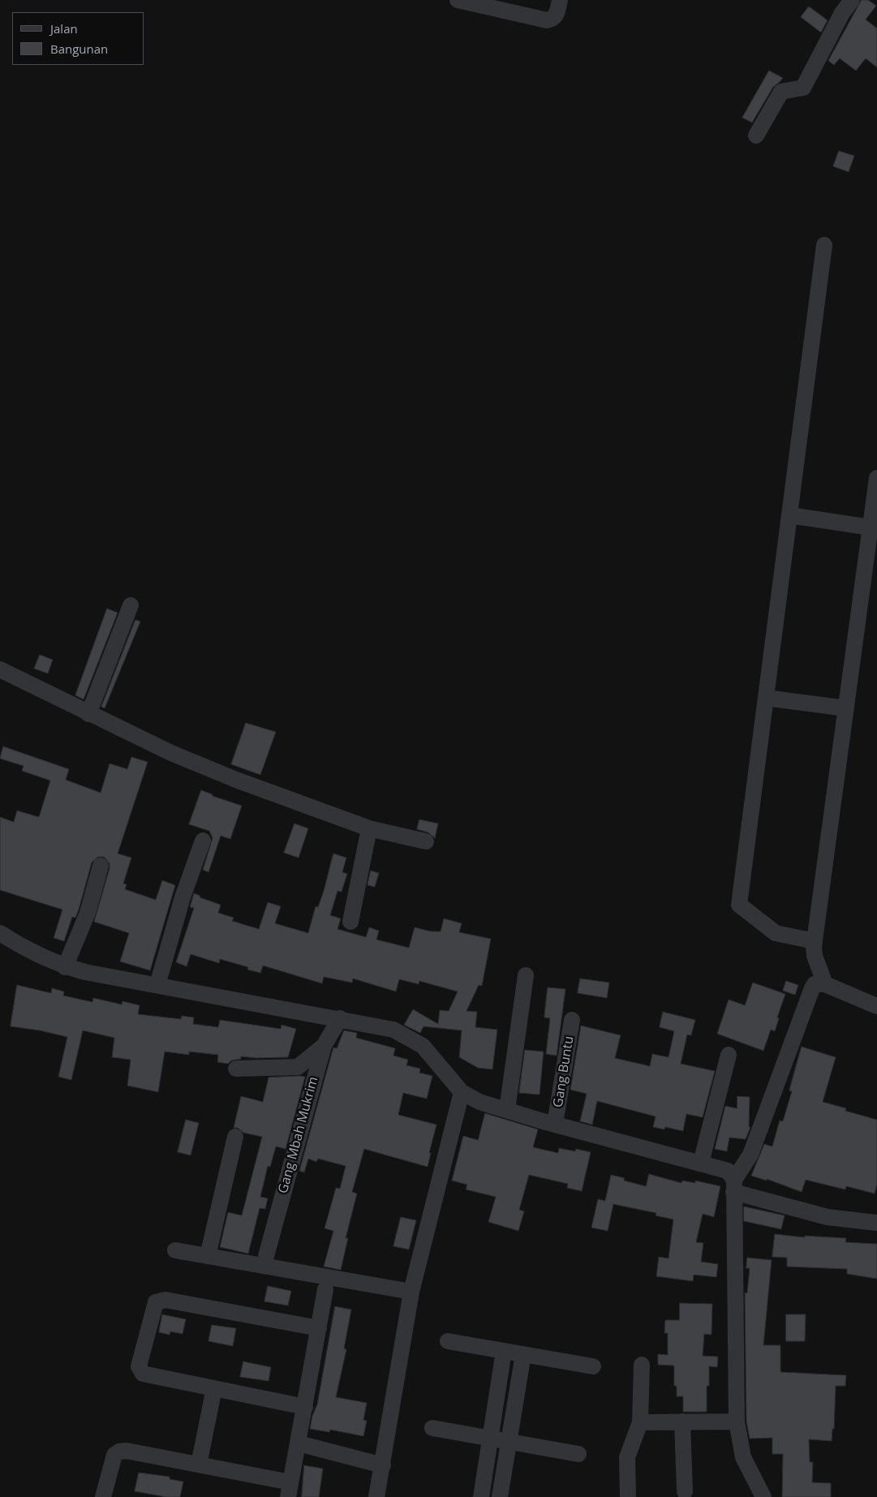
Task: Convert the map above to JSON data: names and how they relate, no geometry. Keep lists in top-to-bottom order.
{
  "streets": {
    "street": ["Gang Buntu", "Gang Mbah Mukrim"]
  },
  "legend": ["Jalan", "Bangunan"]
}
